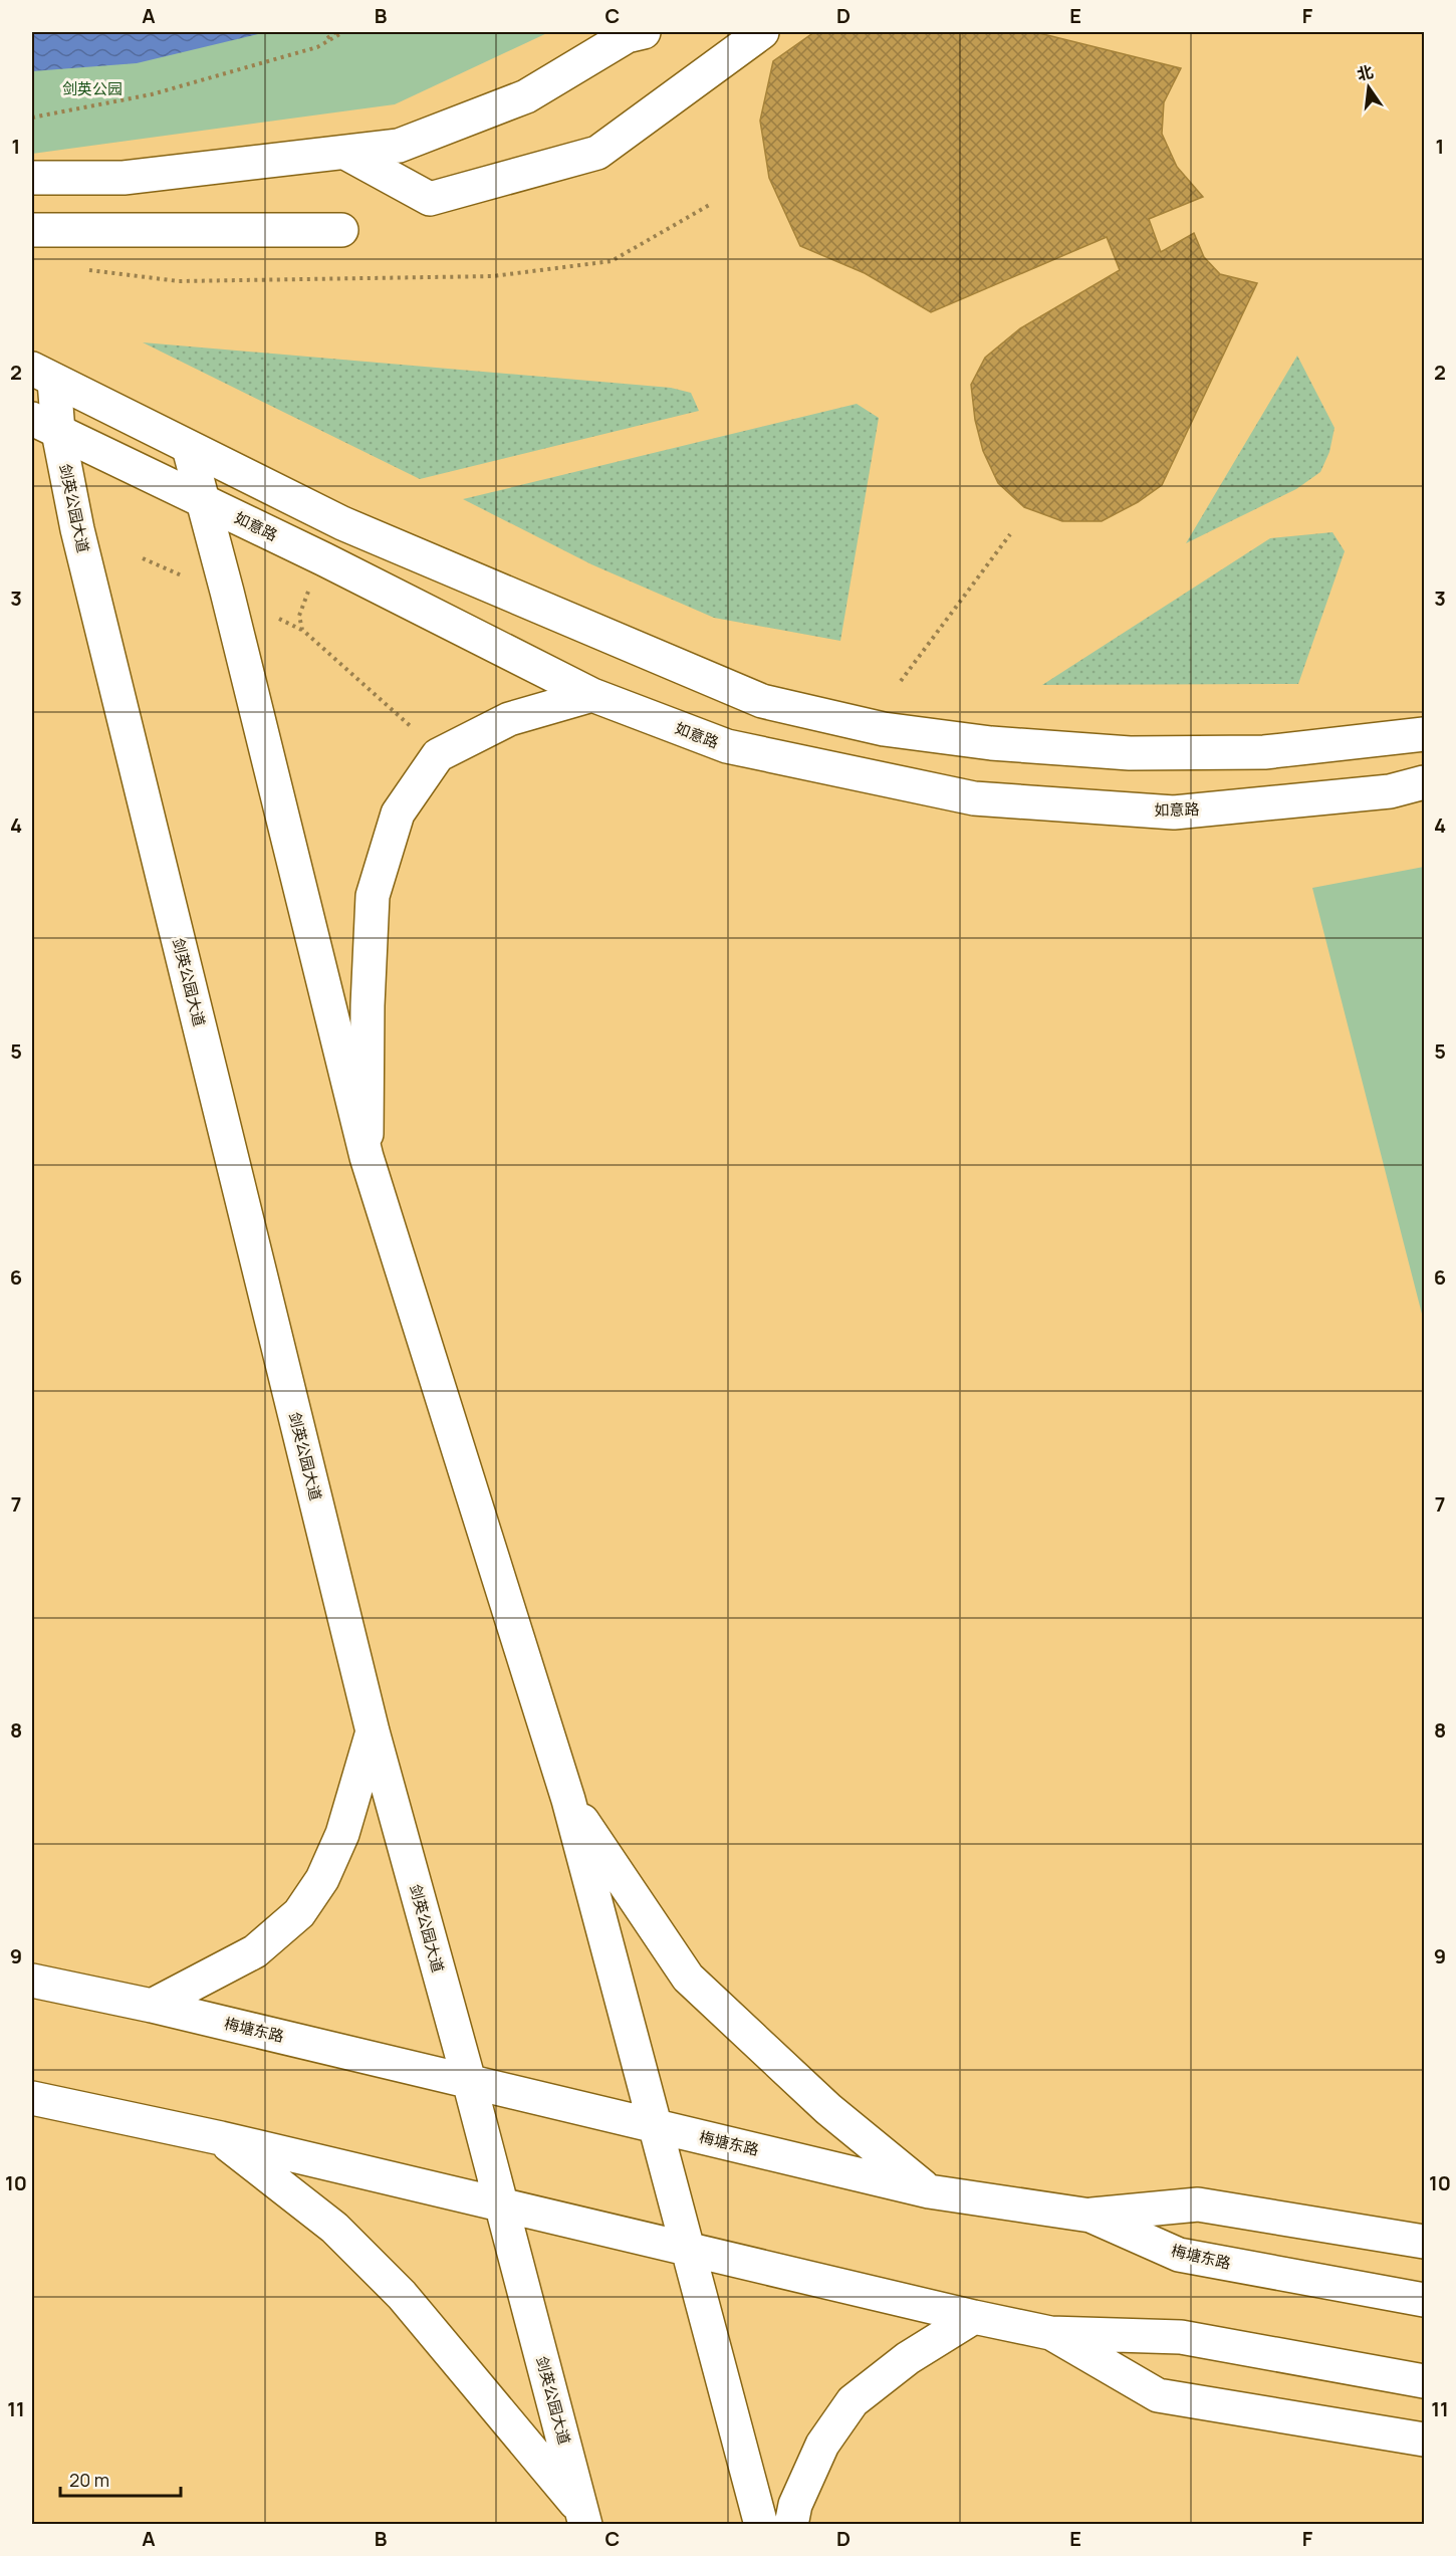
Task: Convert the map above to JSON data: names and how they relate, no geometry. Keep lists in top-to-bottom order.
{
  "streets": {
    "main road": ["剑英公园大道", "如意路", "梅塘东路"]
  },
  "crossings": [
    ["剑英公园大道", "如意路"],
    ["剑英公园大道", "梅塘东路"]
  ],
  "parks": ["剑英公园"],
  "scale_bar": "20 m",
  "north": "top",
  "grid": {
    "columns": [
      "A",
      "B",
      "C",
      "D",
      "E",
      "F"
    ],
    "rows": [
      "1",
      "2",
      "3",
      "4",
      "5",
      "6",
      "7",
      "8",
      "9",
      "10",
      "11"
    ]
  }
}
